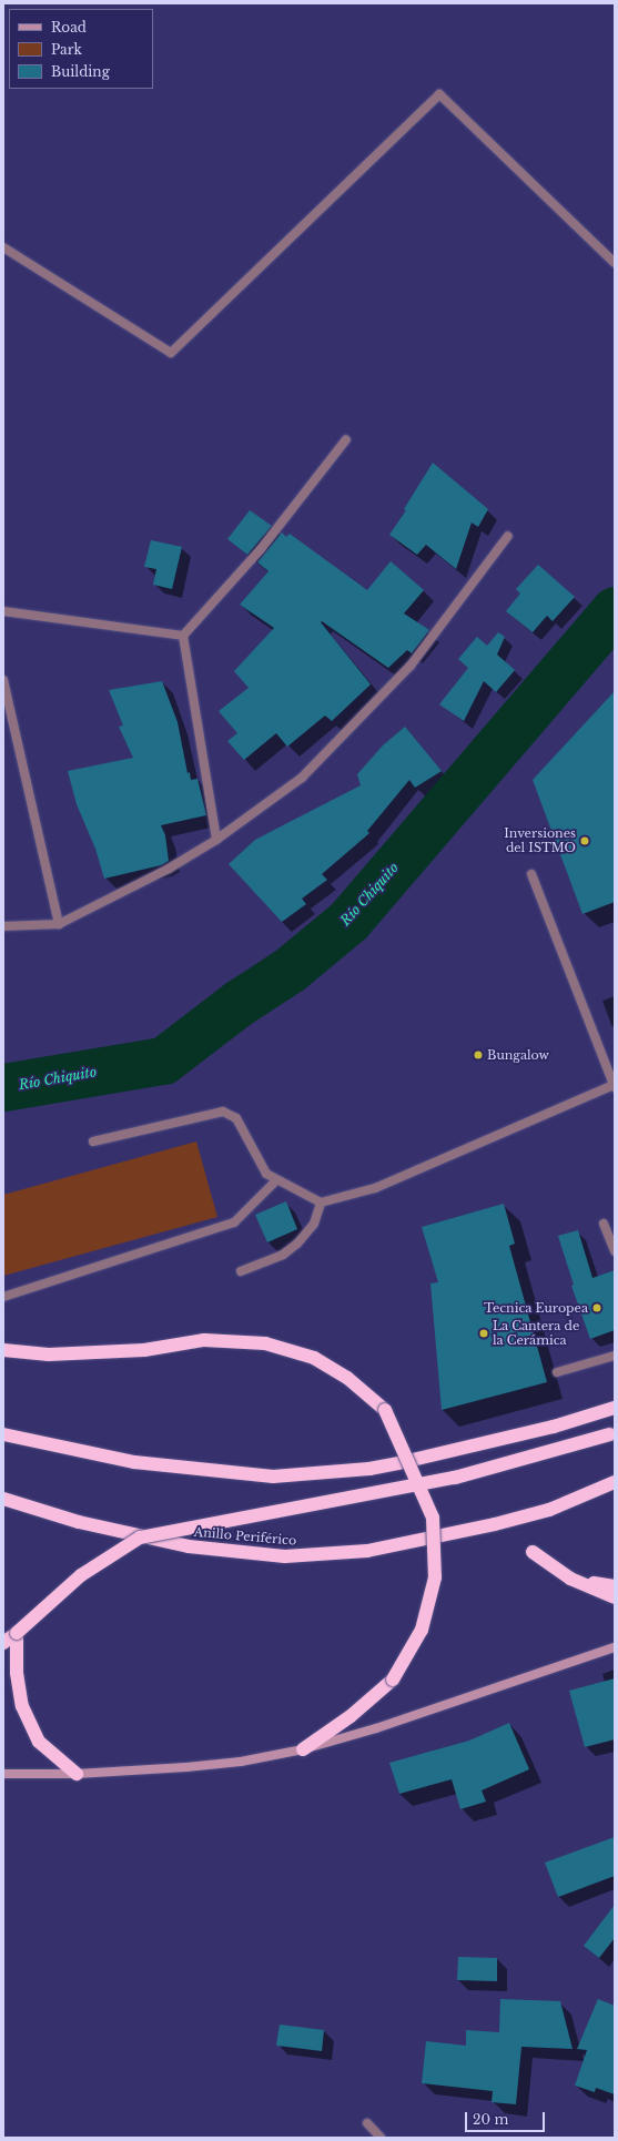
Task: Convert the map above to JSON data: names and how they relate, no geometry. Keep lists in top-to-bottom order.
{
  "streets": {
    "highway": ["Anillo Periférico"]
  },
  "water": ["Río Chiquito"],
  "places": [
    "Inversiones del ISTMO",
    "Bungalow",
    "Tecnica Europea",
    "La Cantera de la Cerámica"
  ],
  "legend": ["Road", "Park", "Building"],
  "scale_bar": "20 m"
}
